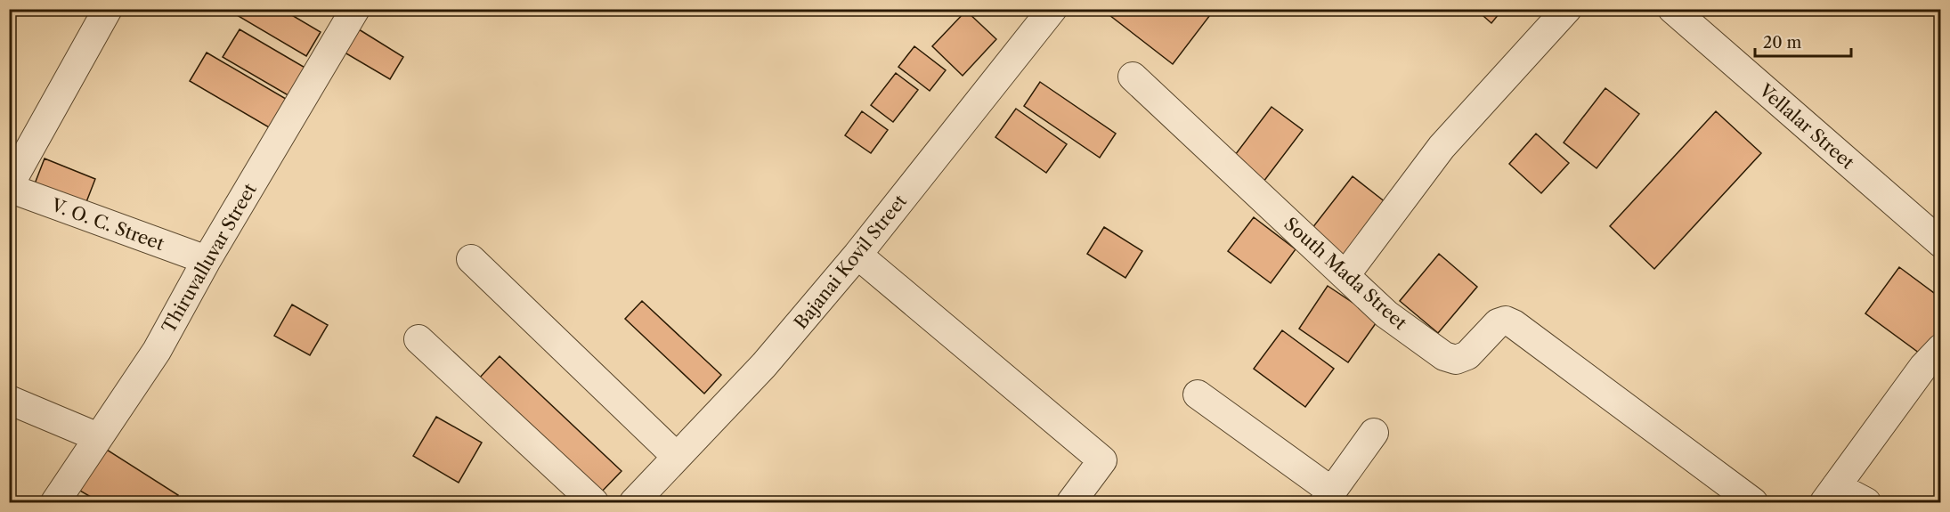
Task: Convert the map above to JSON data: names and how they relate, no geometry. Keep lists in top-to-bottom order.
{
  "streets": {
    "street": [
      "Vellalar Street",
      "V. O. C. Street",
      "Thiruvalluvar Street",
      "Bajanai Kovil Street",
      "South Mada Street"
    ]
  },
  "crossings": [
    ["V. O. C. Street", "Thiruvalluvar Street"]
  ],
  "scale_bar": "20 m"
}
